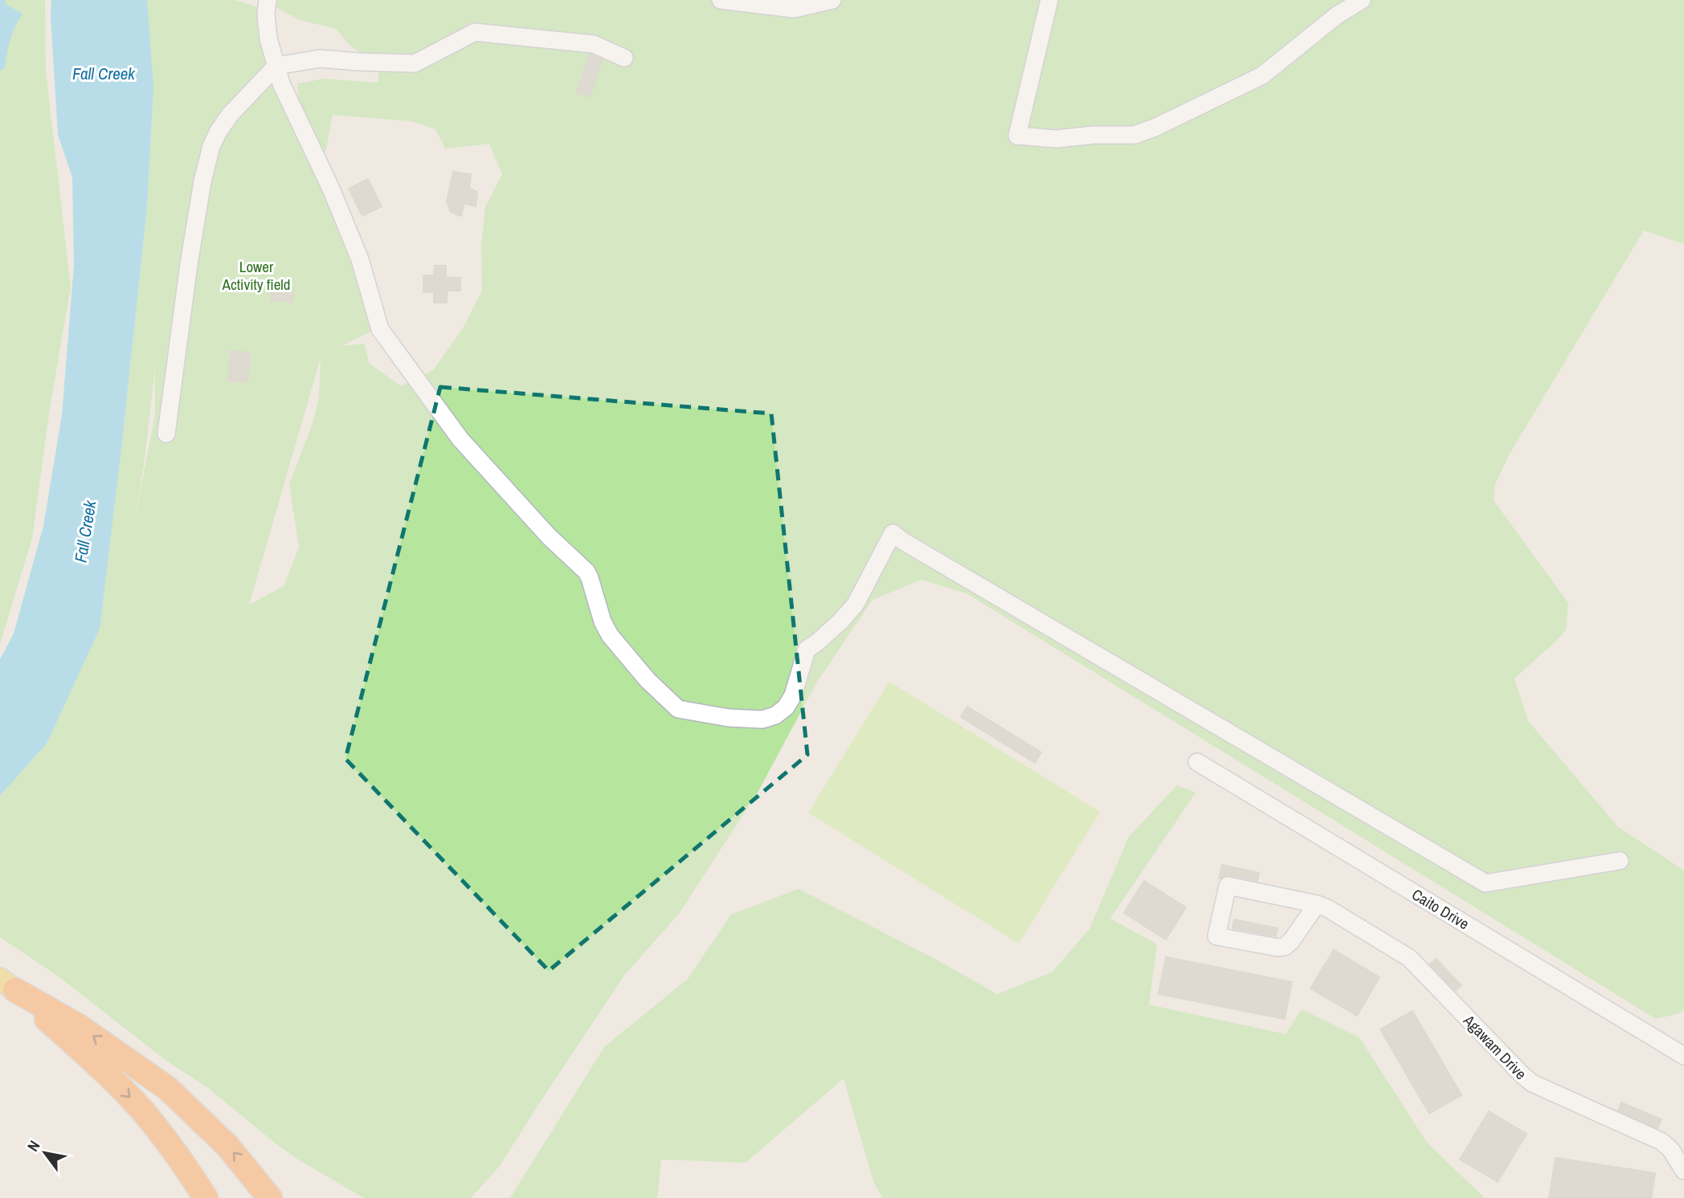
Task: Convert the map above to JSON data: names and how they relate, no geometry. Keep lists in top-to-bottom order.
{
  "streets": {
    "street": ["Caito Drive", "Agawam Drive"]
  },
  "water": ["Fall Creek"],
  "parks": ["Lower Activity field"],
  "north": "top left"
}
